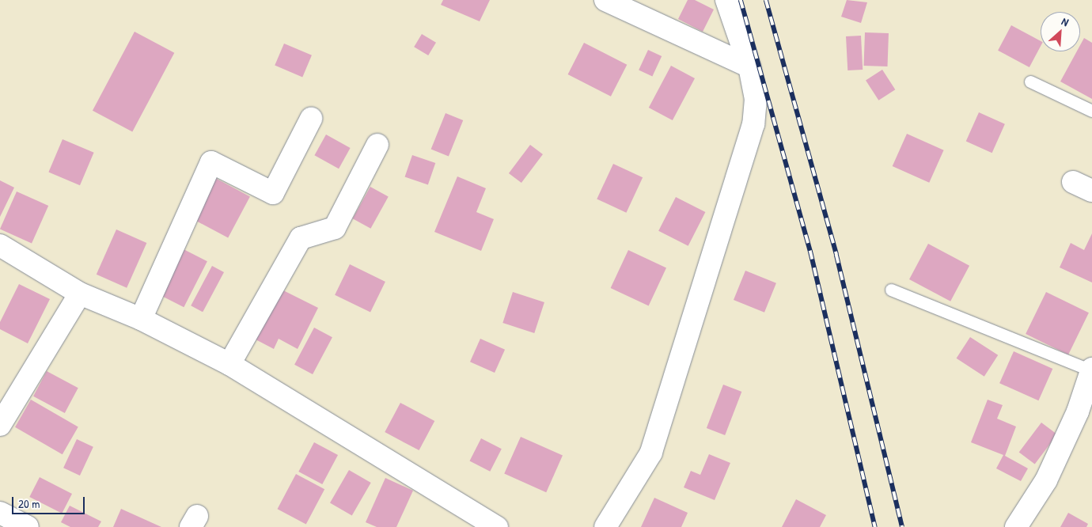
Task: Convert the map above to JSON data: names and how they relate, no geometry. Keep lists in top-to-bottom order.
{
  "scale_bar": "20 m",
  "north": "top right"
}
